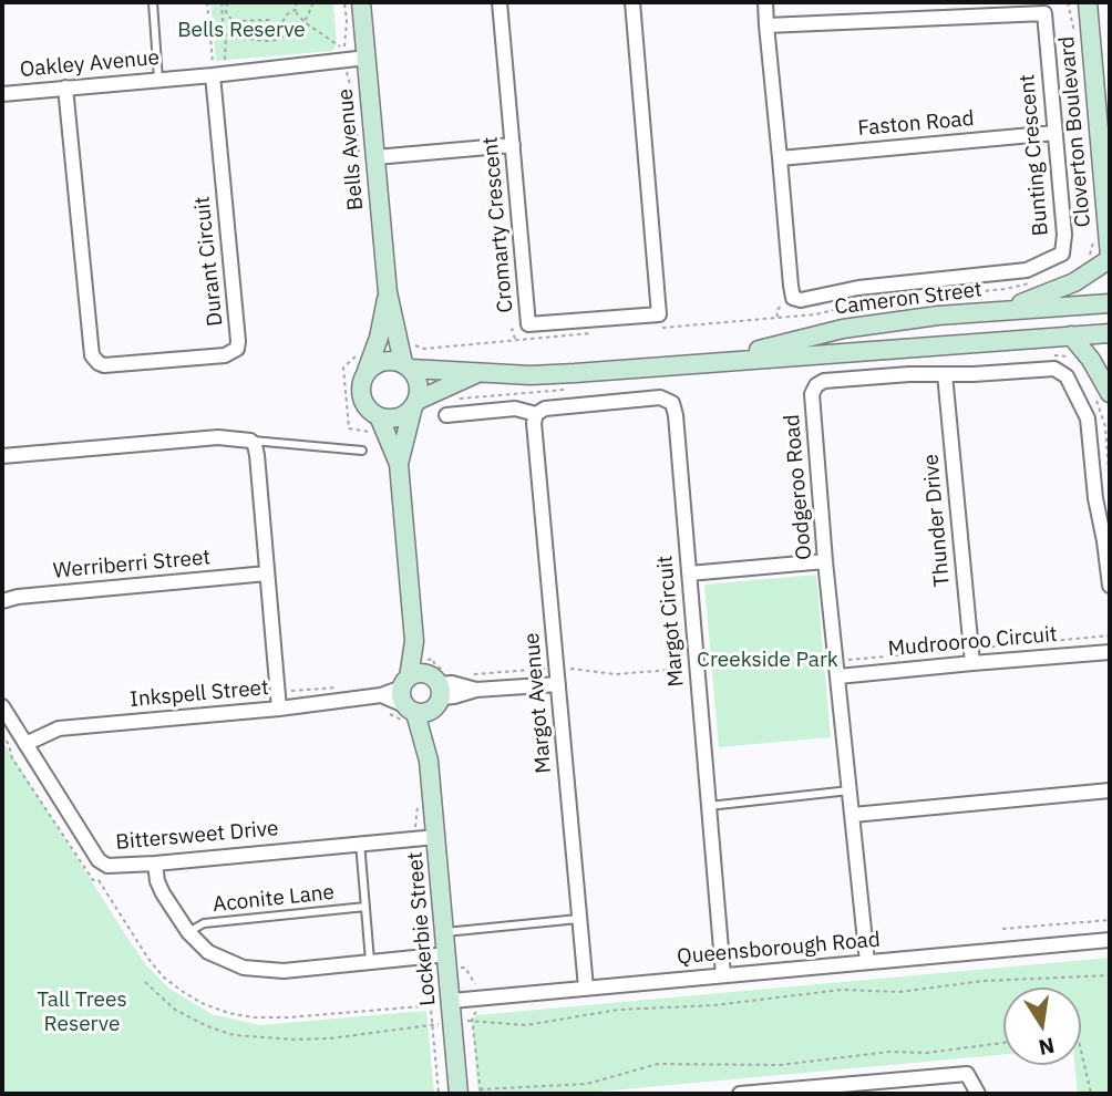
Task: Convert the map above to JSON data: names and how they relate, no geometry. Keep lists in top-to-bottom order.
{
  "streets": {
    "street": [
      "Oakley Avenue",
      "Faston Road",
      "Cloverton Boulevard",
      "Bells Avenue",
      "Bunting Crescent",
      "Cromarty Crescent",
      "Durant Circuit",
      "Cameron Street",
      "Oodgeroo Road",
      "Thunder Drive",
      "Werriberri Street",
      "Margot Circuit",
      "Mudrooroo Circuit",
      "Inkspell Street",
      "Margot Avenue",
      "Bittersweet Drive",
      "Lockerbie Street",
      "Queensborough Road"
    ],
    "lane": ["Aconite Lane"]
  },
  "crossings": [
    ["Oakley Avenue", "Bells Avenue"],
    ["Oakley Avenue", "Durant Circuit"],
    ["Faston Road", "Bunting Crescent"],
    ["Oodgeroo Road", "Thunder Drive"],
    ["Oodgeroo Road", "Mudrooroo Circuit"],
    ["Oodgeroo Road", "Queensborough Road"],
    ["Thunder Drive", "Mudrooroo Circuit"],
    ["Margot Circuit", "Margot Avenue"],
    ["Margot Circuit", "Queensborough Road"],
    ["Inkspell Street", "Bittersweet Drive"],
    ["Margot Avenue", "Queensborough Road"],
    ["Bittersweet Drive", "Lockerbie Street"],
    ["Lockerbie Street", "Queensborough Road"]
  ],
  "parks": ["Bells Reserve", "Creekside Park", "Tall Trees Reserve"],
  "north": "bottom"
}
